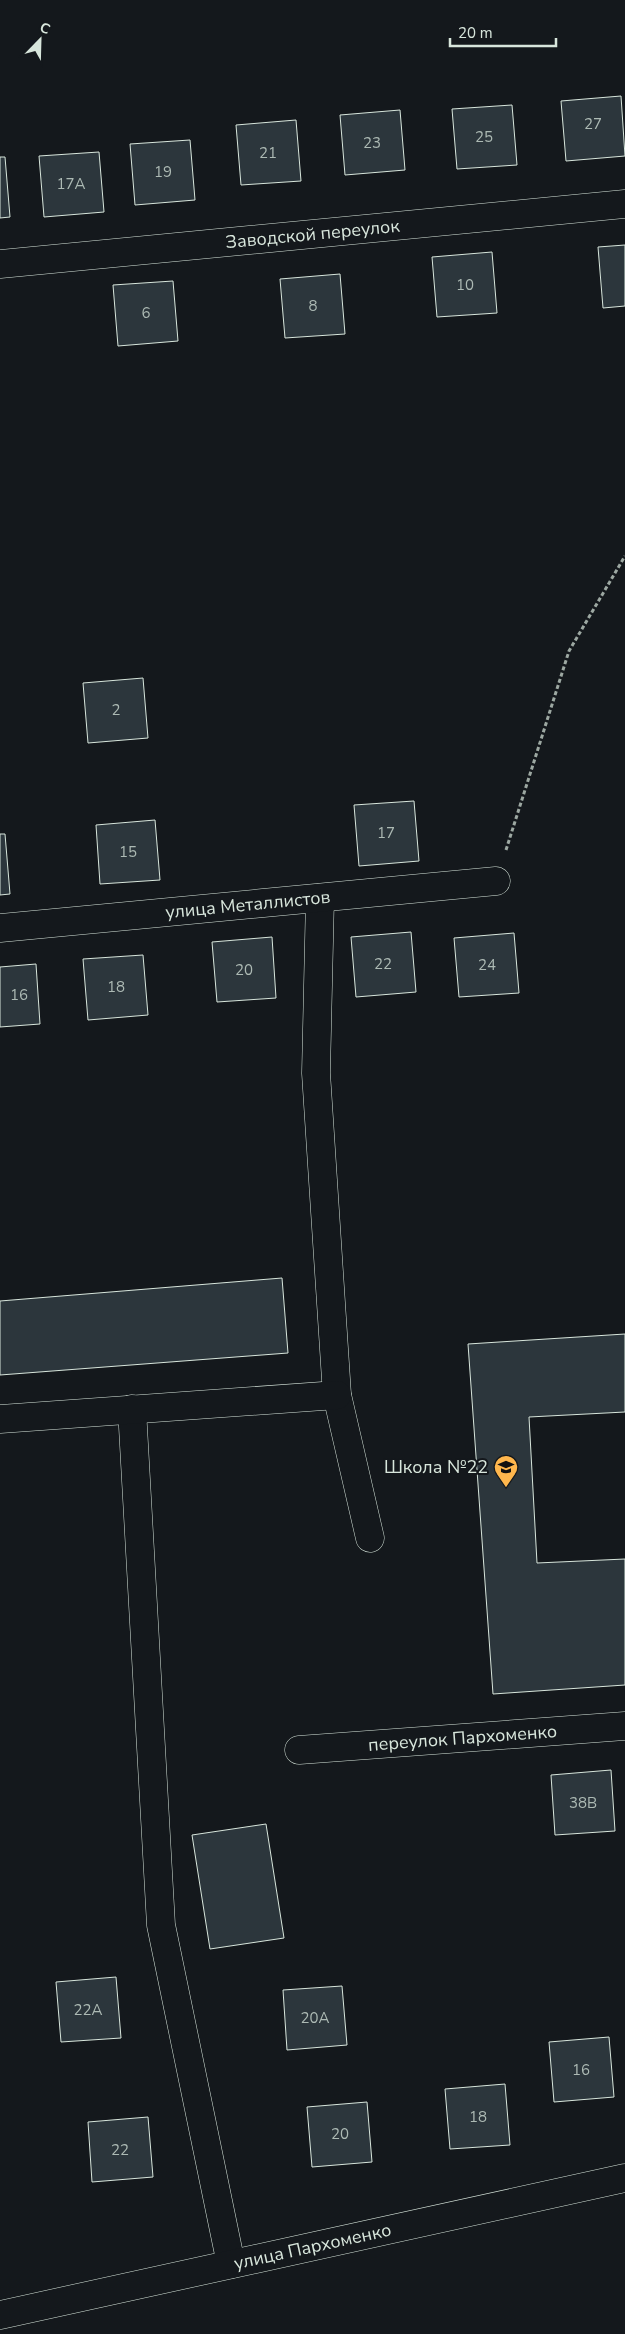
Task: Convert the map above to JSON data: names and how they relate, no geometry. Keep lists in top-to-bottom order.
{
  "streets": {
    "street": [
      "Заводской переулок",
      "улица Металлистов",
      "переулок Пархоменко",
      "улица Пархоменко"
    ]
  },
  "places": {
    "school or university": ["Школа №22"]
  },
  "house_numbers": [
    "27",
    "25",
    "23",
    "21",
    "19",
    "17А",
    "10",
    "8",
    "6",
    "2",
    "17",
    "15",
    "22",
    "24",
    "20",
    "18",
    "16",
    "38В",
    "22А",
    "20А",
    "16",
    "18",
    "20",
    "22"
  ],
  "scale_bar": "20 m",
  "north": "top right"
}
